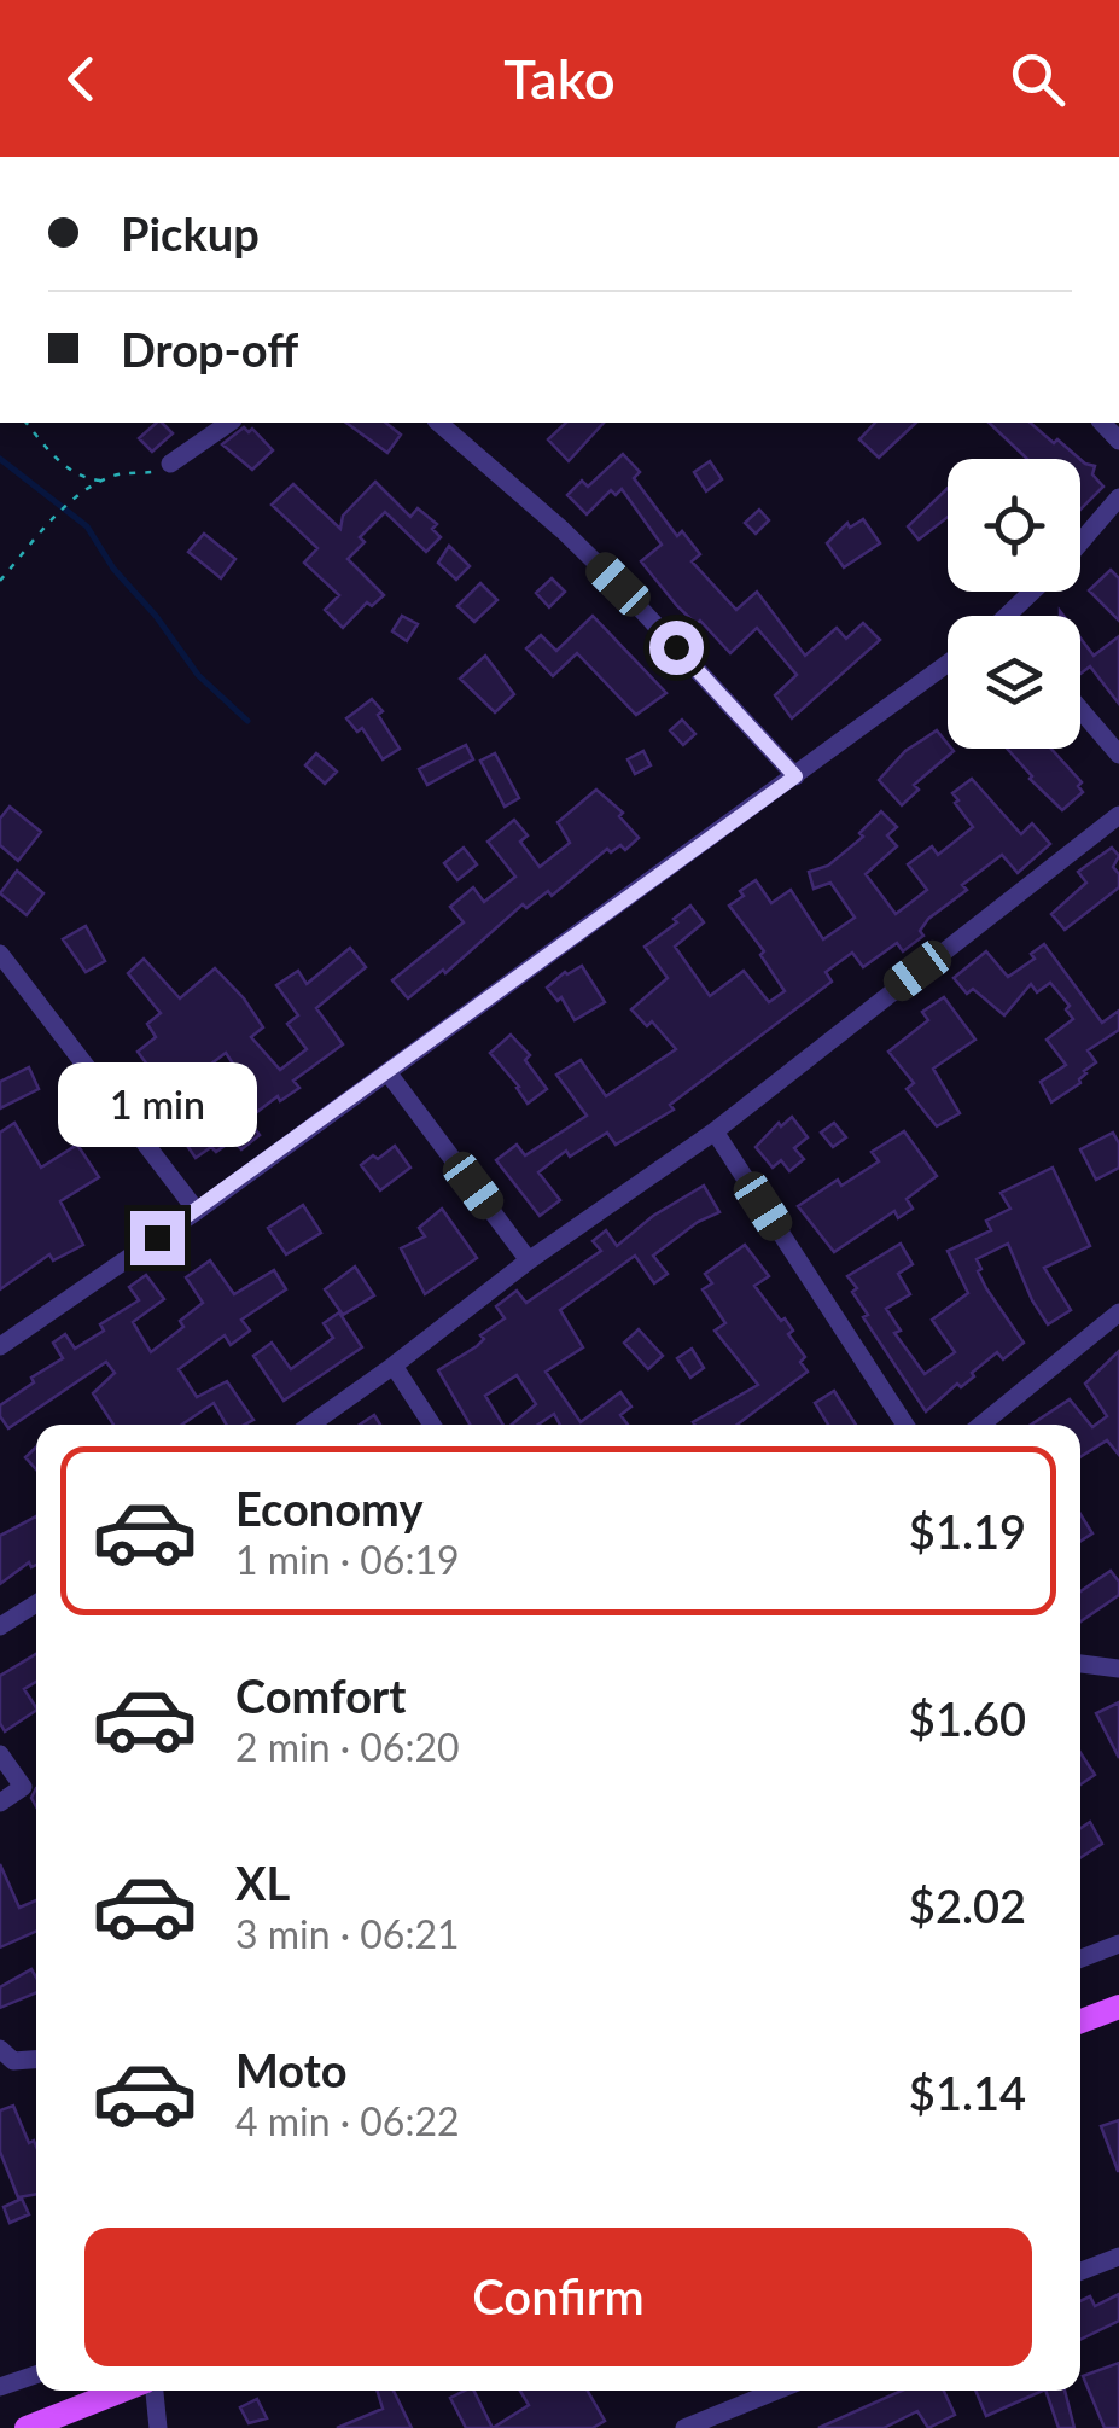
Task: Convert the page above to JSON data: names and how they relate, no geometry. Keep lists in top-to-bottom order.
{
  "page": {
    "header": "Tako",
    "banner": ["Pickup", "Drop-off"],
    "bubble": "1 min",
    "list": [
      {
        "name": "Economy",
        "note": "1 min · 06:19",
        "value": "$1.19"
      },
      {
        "name": "Comfort",
        "note": "2 min · 06:20",
        "value": "$1.60"
      },
      {
        "name": "XL",
        "note": "3 min · 06:21",
        "value": "$2.02"
      },
      {
        "name": "Moto",
        "note": "4 min · 06:22",
        "value": "$1.14"
      }
    ],
    "buttons": "Confirm"
  }
}
